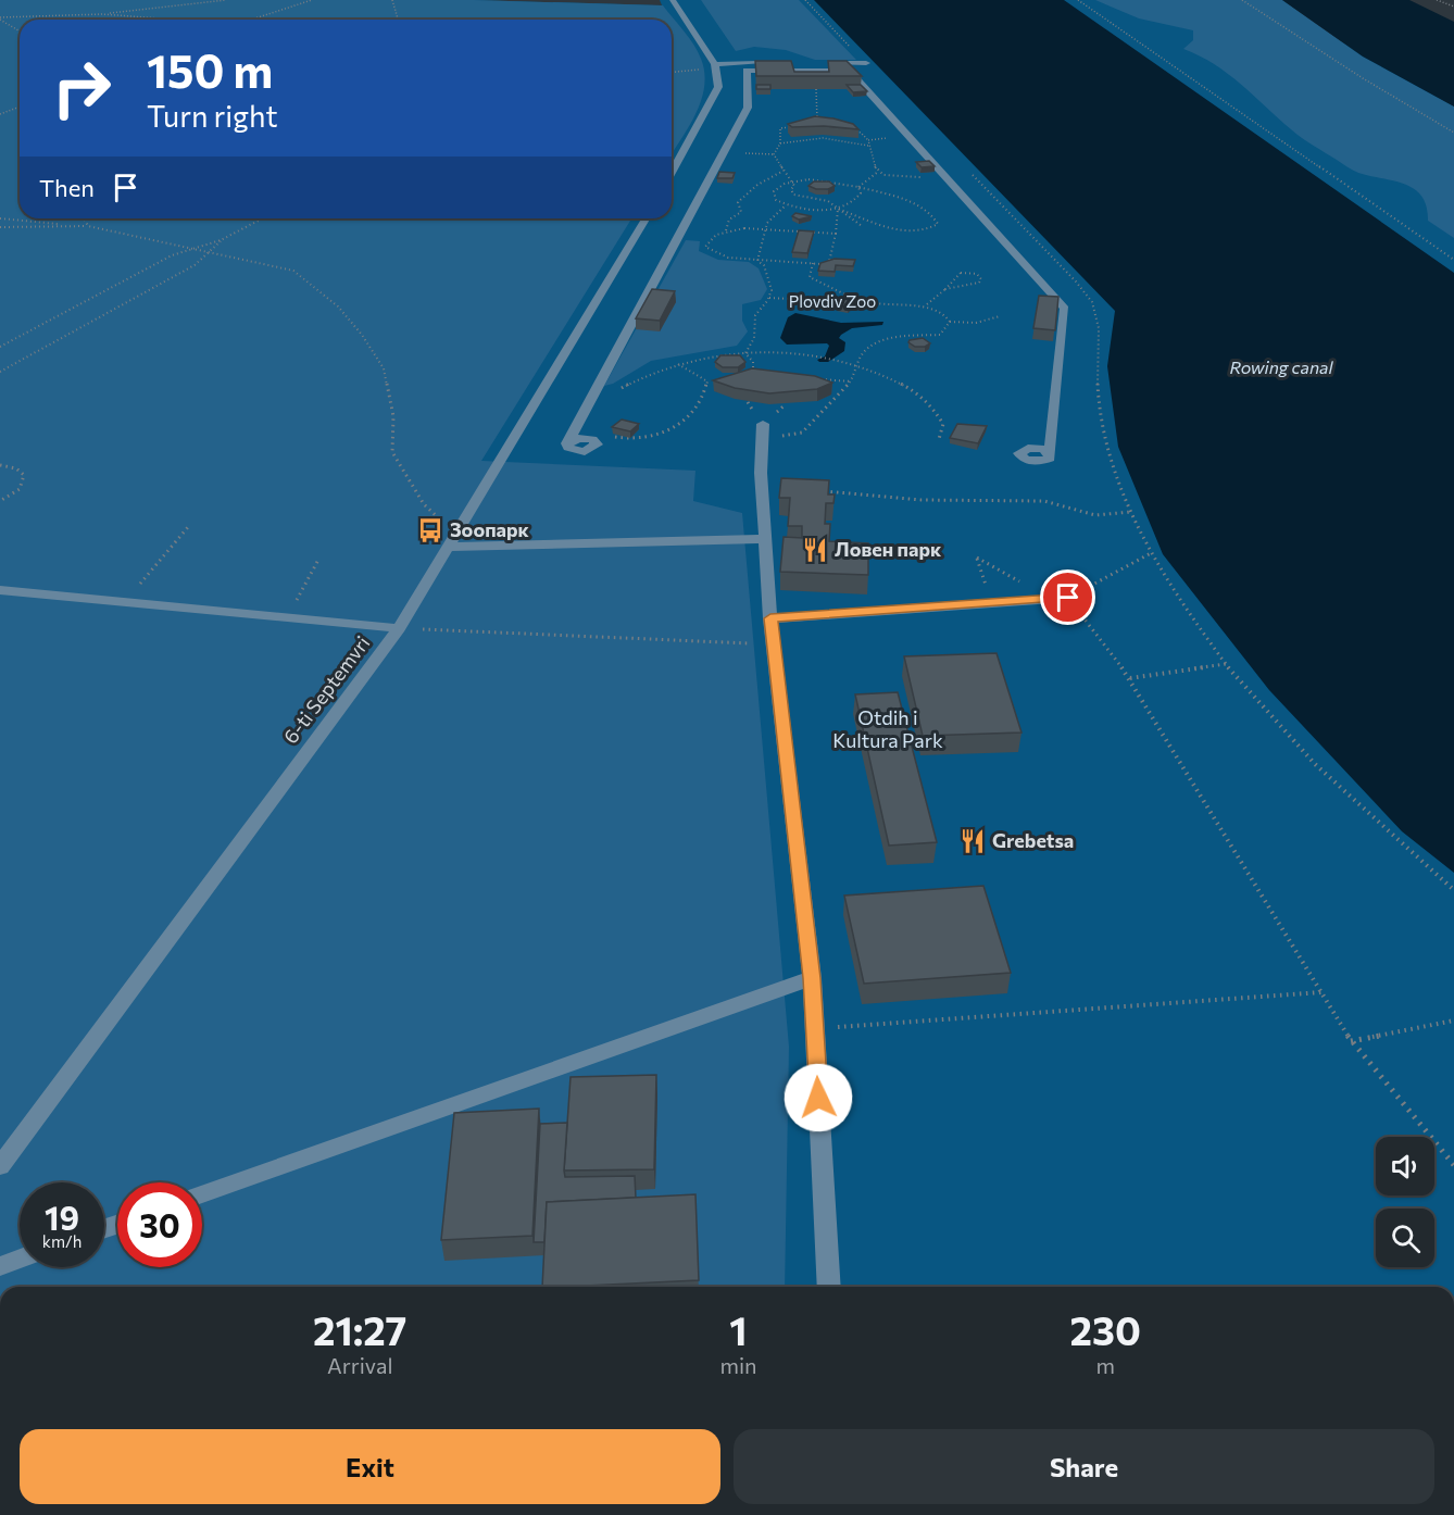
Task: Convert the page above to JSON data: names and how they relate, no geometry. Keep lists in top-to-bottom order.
{
  "streets": {
    "street": ["6-ti Septemvri"]
  },
  "water": ["Rowing canal"],
  "parks": ["Plovdiv Zoo", "Otdih i Kultura Park"],
  "places": {
    "bus stop": ["Зоопарк"],
    "restaurant": ["Ловен парк", "Grebetsa"]
  },
  "page": {
    "turn": ["150 m", "Turn right"],
    "then": "Then",
    "speed": "19 km/h",
    "limit": "30",
    "eta": [
      "21:27",
      "Arrival",
      "1",
      "min",
      "230",
      "m"
    ],
    "buttons": ["Exit", "Share"]
  }
}
